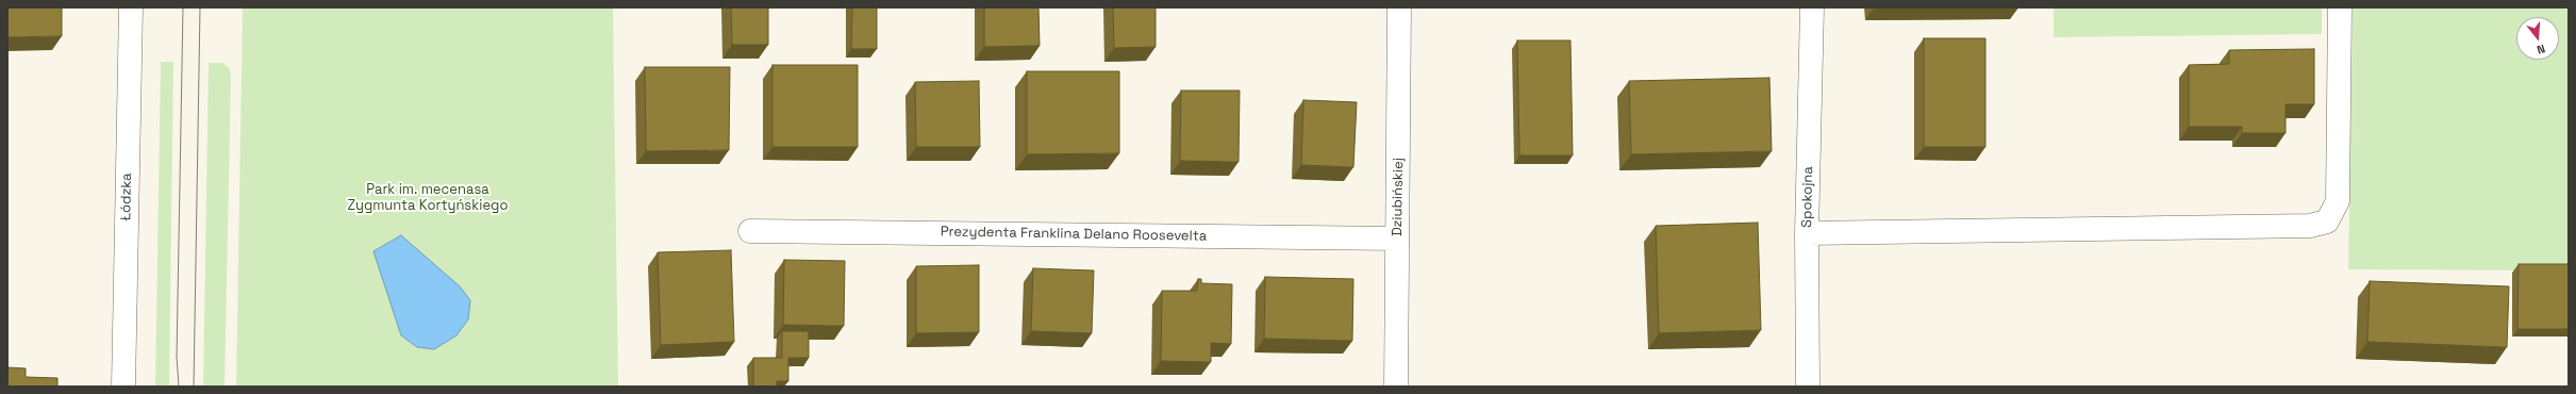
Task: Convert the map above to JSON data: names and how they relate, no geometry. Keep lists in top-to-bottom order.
{
  "streets": {
    "street": [
      "Łódzka",
      "Dziubińskiej",
      "Spokojna",
      "Prezydenta Franklina Delano Roosevelta"
    ]
  },
  "crossings": [
    ["Dziubińskiej", "Prezydenta Franklina Delano Roosevelta"]
  ],
  "parks": ["Park im. mecenasa Zygmunta Kortyńskiego"],
  "north": "bottom"
}
